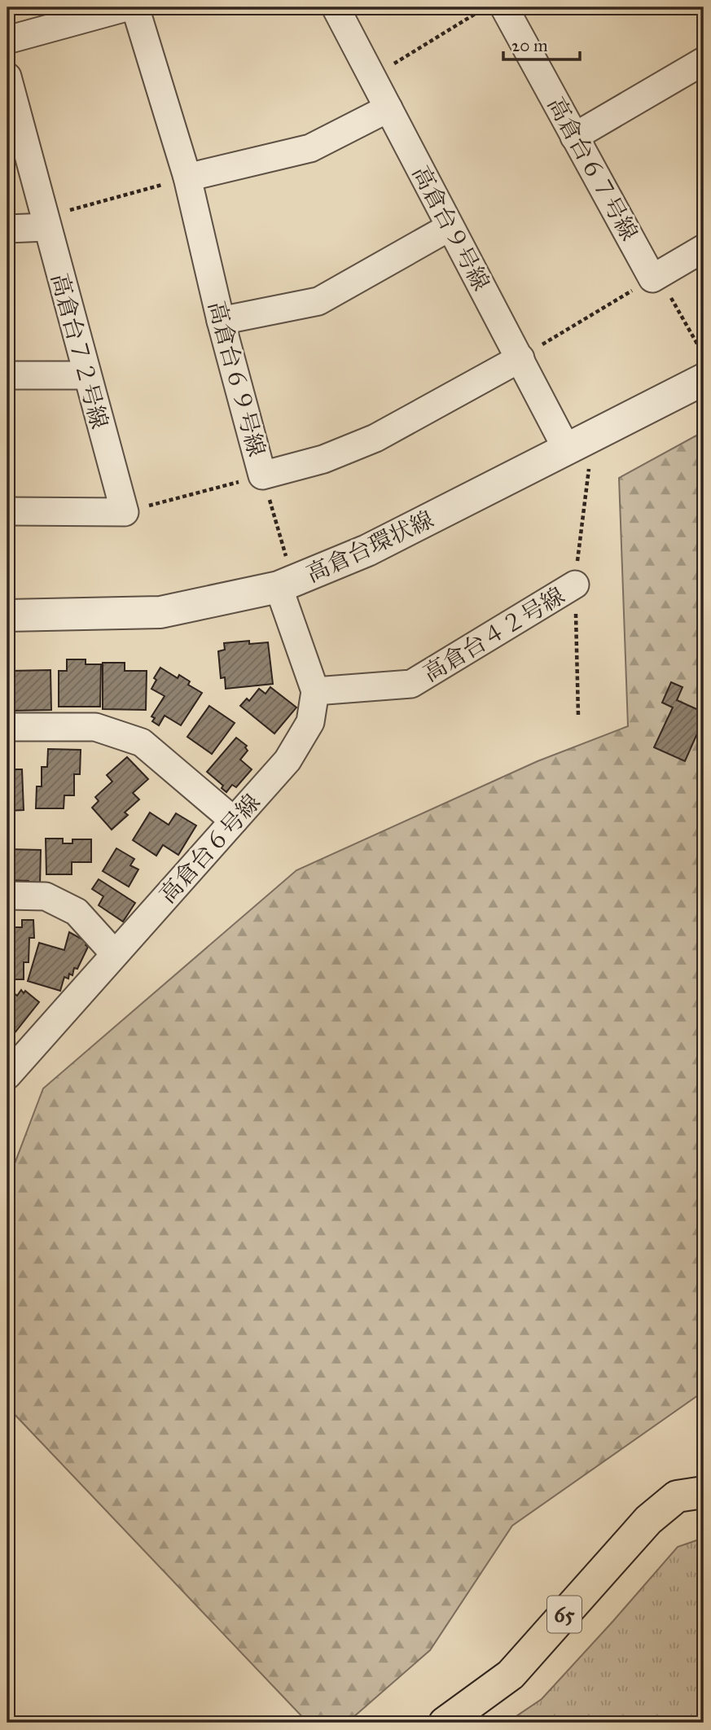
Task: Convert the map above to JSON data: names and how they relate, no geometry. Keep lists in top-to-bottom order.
{
  "streets": {
    "main road": ["65"],
    "street": [
      "高倉台６７号線",
      "高倉台９号線",
      "高倉台７２号線",
      "高倉台６９号線",
      "高倉台環状線",
      "高倉台４２号線",
      "高倉台６号線"
    ]
  },
  "crossings": [
    ["高倉台９号線", "高倉台６９号線"],
    ["高倉台９号線", "高倉台環状線"],
    ["高倉台環状線", "高倉台６号線"],
    ["高倉台４２号線", "高倉台６号線"]
  ],
  "scale_bar": "20 m"
}
